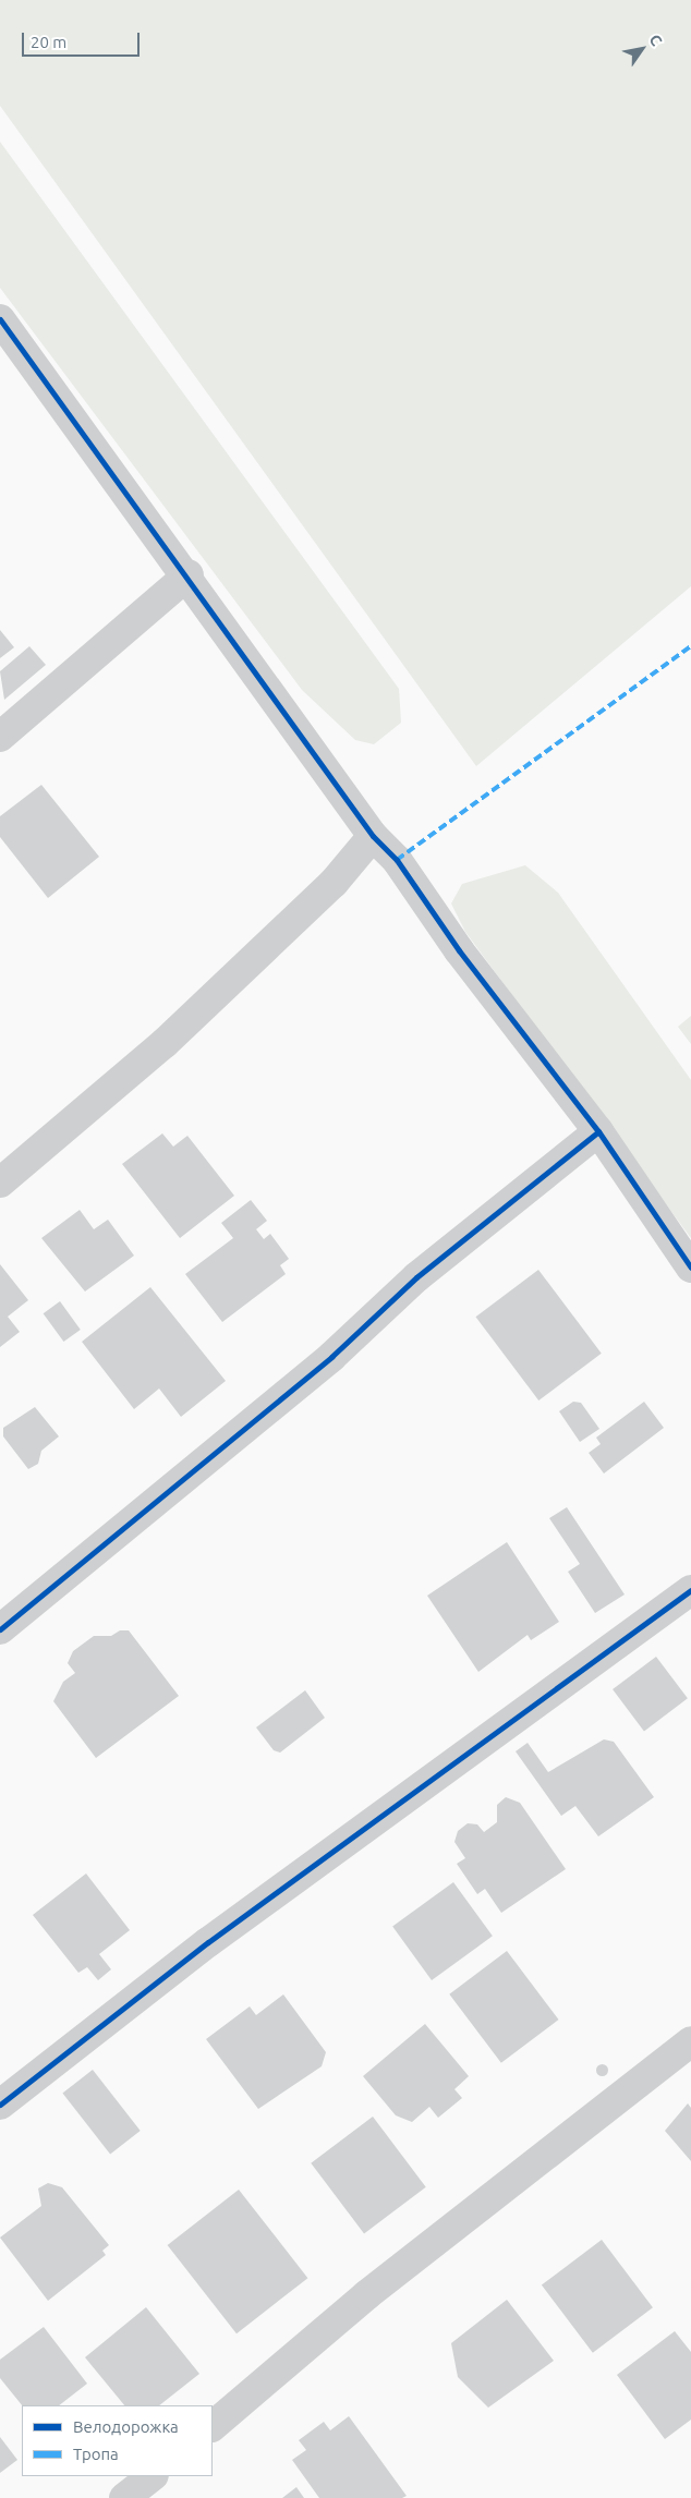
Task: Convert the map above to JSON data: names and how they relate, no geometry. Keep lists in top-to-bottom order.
{
  "legend": ["Велодорожка", "Тропа"],
  "scale_bar": "20 m",
  "north": "top right"
}
